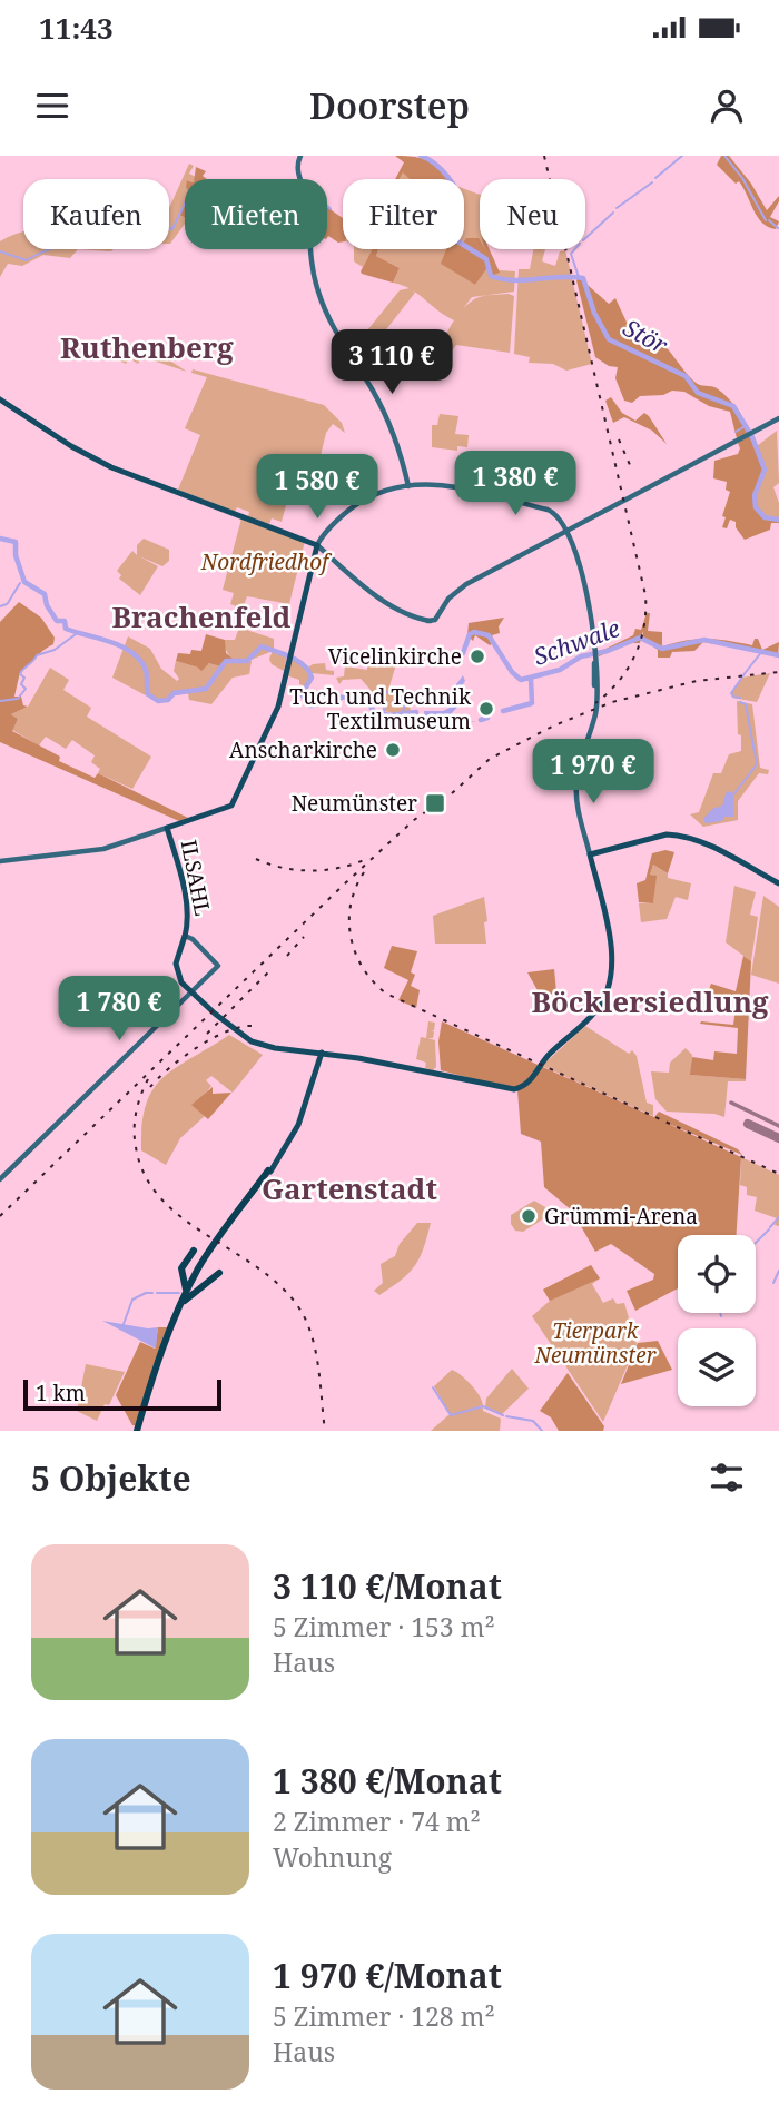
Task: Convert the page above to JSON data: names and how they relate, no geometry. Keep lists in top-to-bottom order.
{
  "streets": {
    "main road": ["ILSAHL"]
  },
  "districts": [
    "Ruthenberg",
    "Brachenfeld",
    "Böcklersiedlung",
    "Gartenstadt"
  ],
  "water": ["Stör", "Schwale"],
  "parks": ["Nordfriedhof", "Tierpark Neumünster"],
  "places": {
    "other": [
      "Vicelinkirche",
      "Tuch und Technik Textilmuseum",
      "Anscharkirche",
      "Grümmi-Arena"
    ],
    "transit": ["Neumünster"]
  },
  "scale_bar": "1 km",
  "page": {
    "status": "11:43",
    "header": "Doorstep",
    "chip": [
      "Kaufen",
      "Mieten",
      "Filter",
      "Neu"
    ],
    "price": [
      "3 110 €",
      "1 380 €",
      "1 580 €",
      "1 970 €",
      "1 780 €"
    ],
    "scale": "1 km",
    "heading": "5 Objekte",
    "list": [
      {
        "name": "3 110 €/Monat",
        "note": "5 Zimmer · 153 m² · Haus"
      },
      {
        "name": "1 380 €/Monat",
        "note": "2 Zimmer · 74 m² · Wohnung"
      },
      {
        "name": "1 970 €/Monat",
        "note": "5 Zimmer · 128 m² · Haus"
      }
    ]
  }
}
